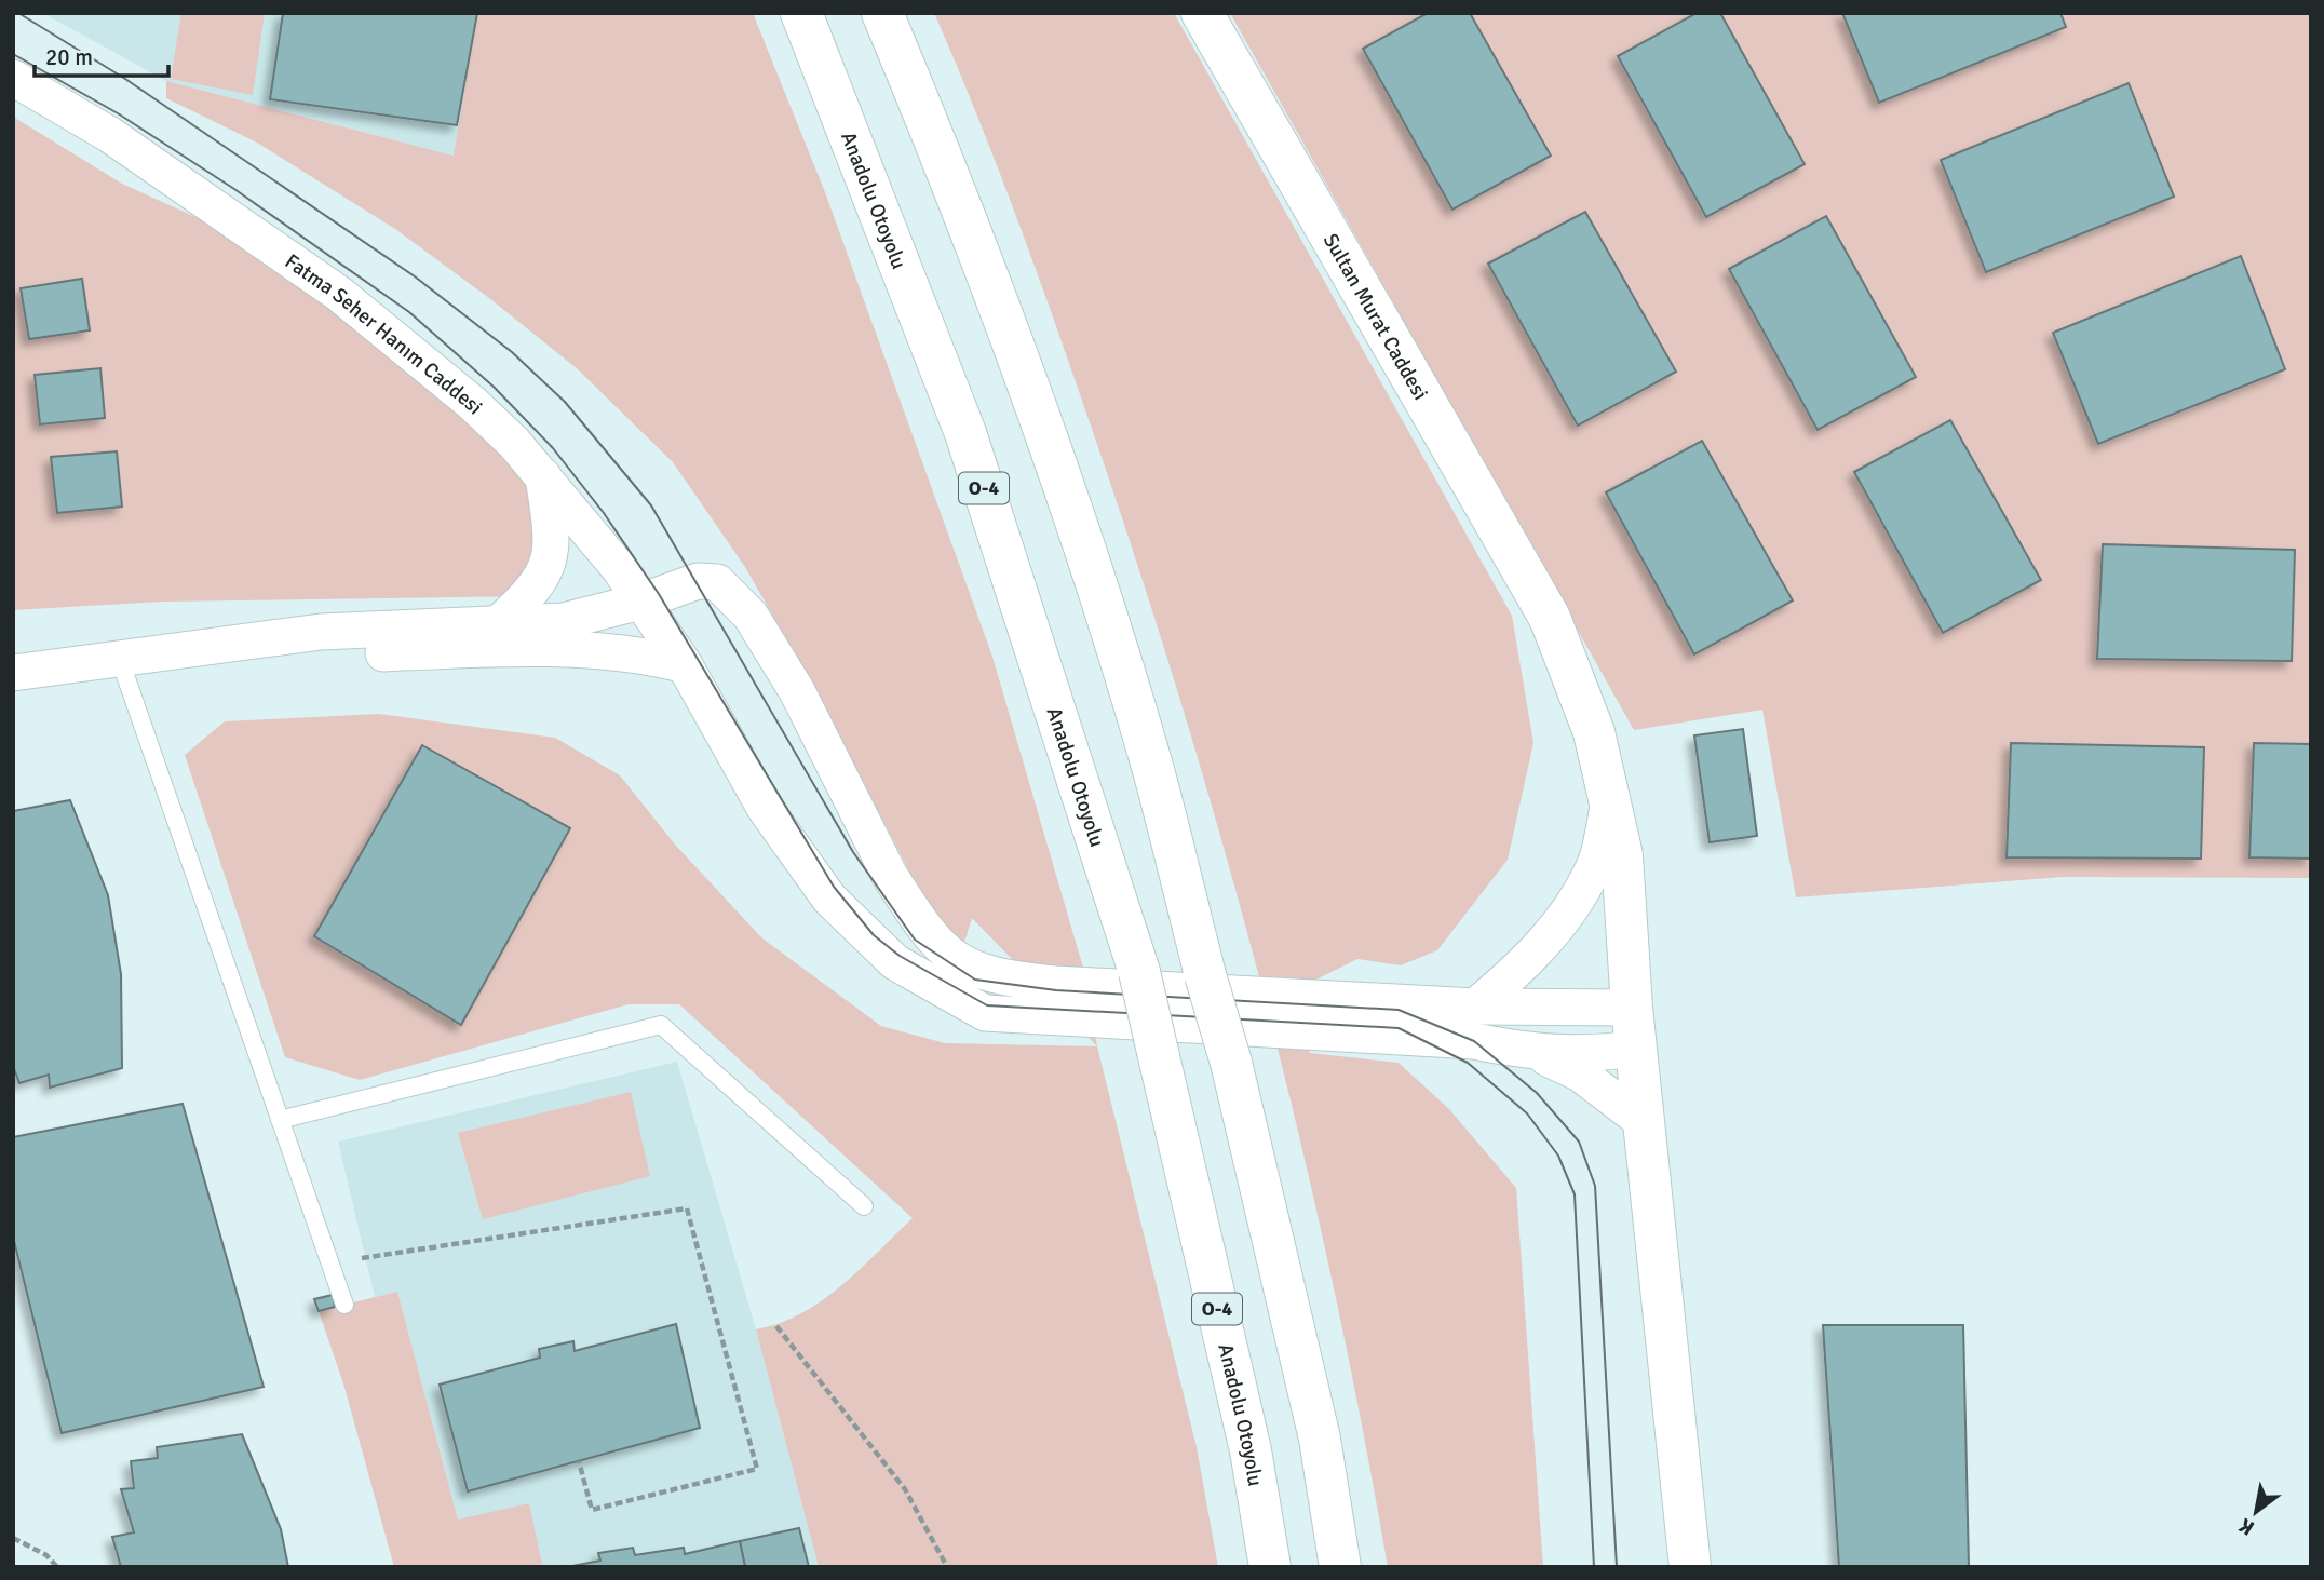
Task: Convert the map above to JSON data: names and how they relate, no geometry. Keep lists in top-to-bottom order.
{
  "streets": {
    "main road": ["Anadolu Otoyolu", "Sultan Murat Caddesi", "O-4"],
    "street": ["Fatma Seher Hanım Caddesi"]
  },
  "scale_bar": "20 m",
  "north": "bottom left"
}
